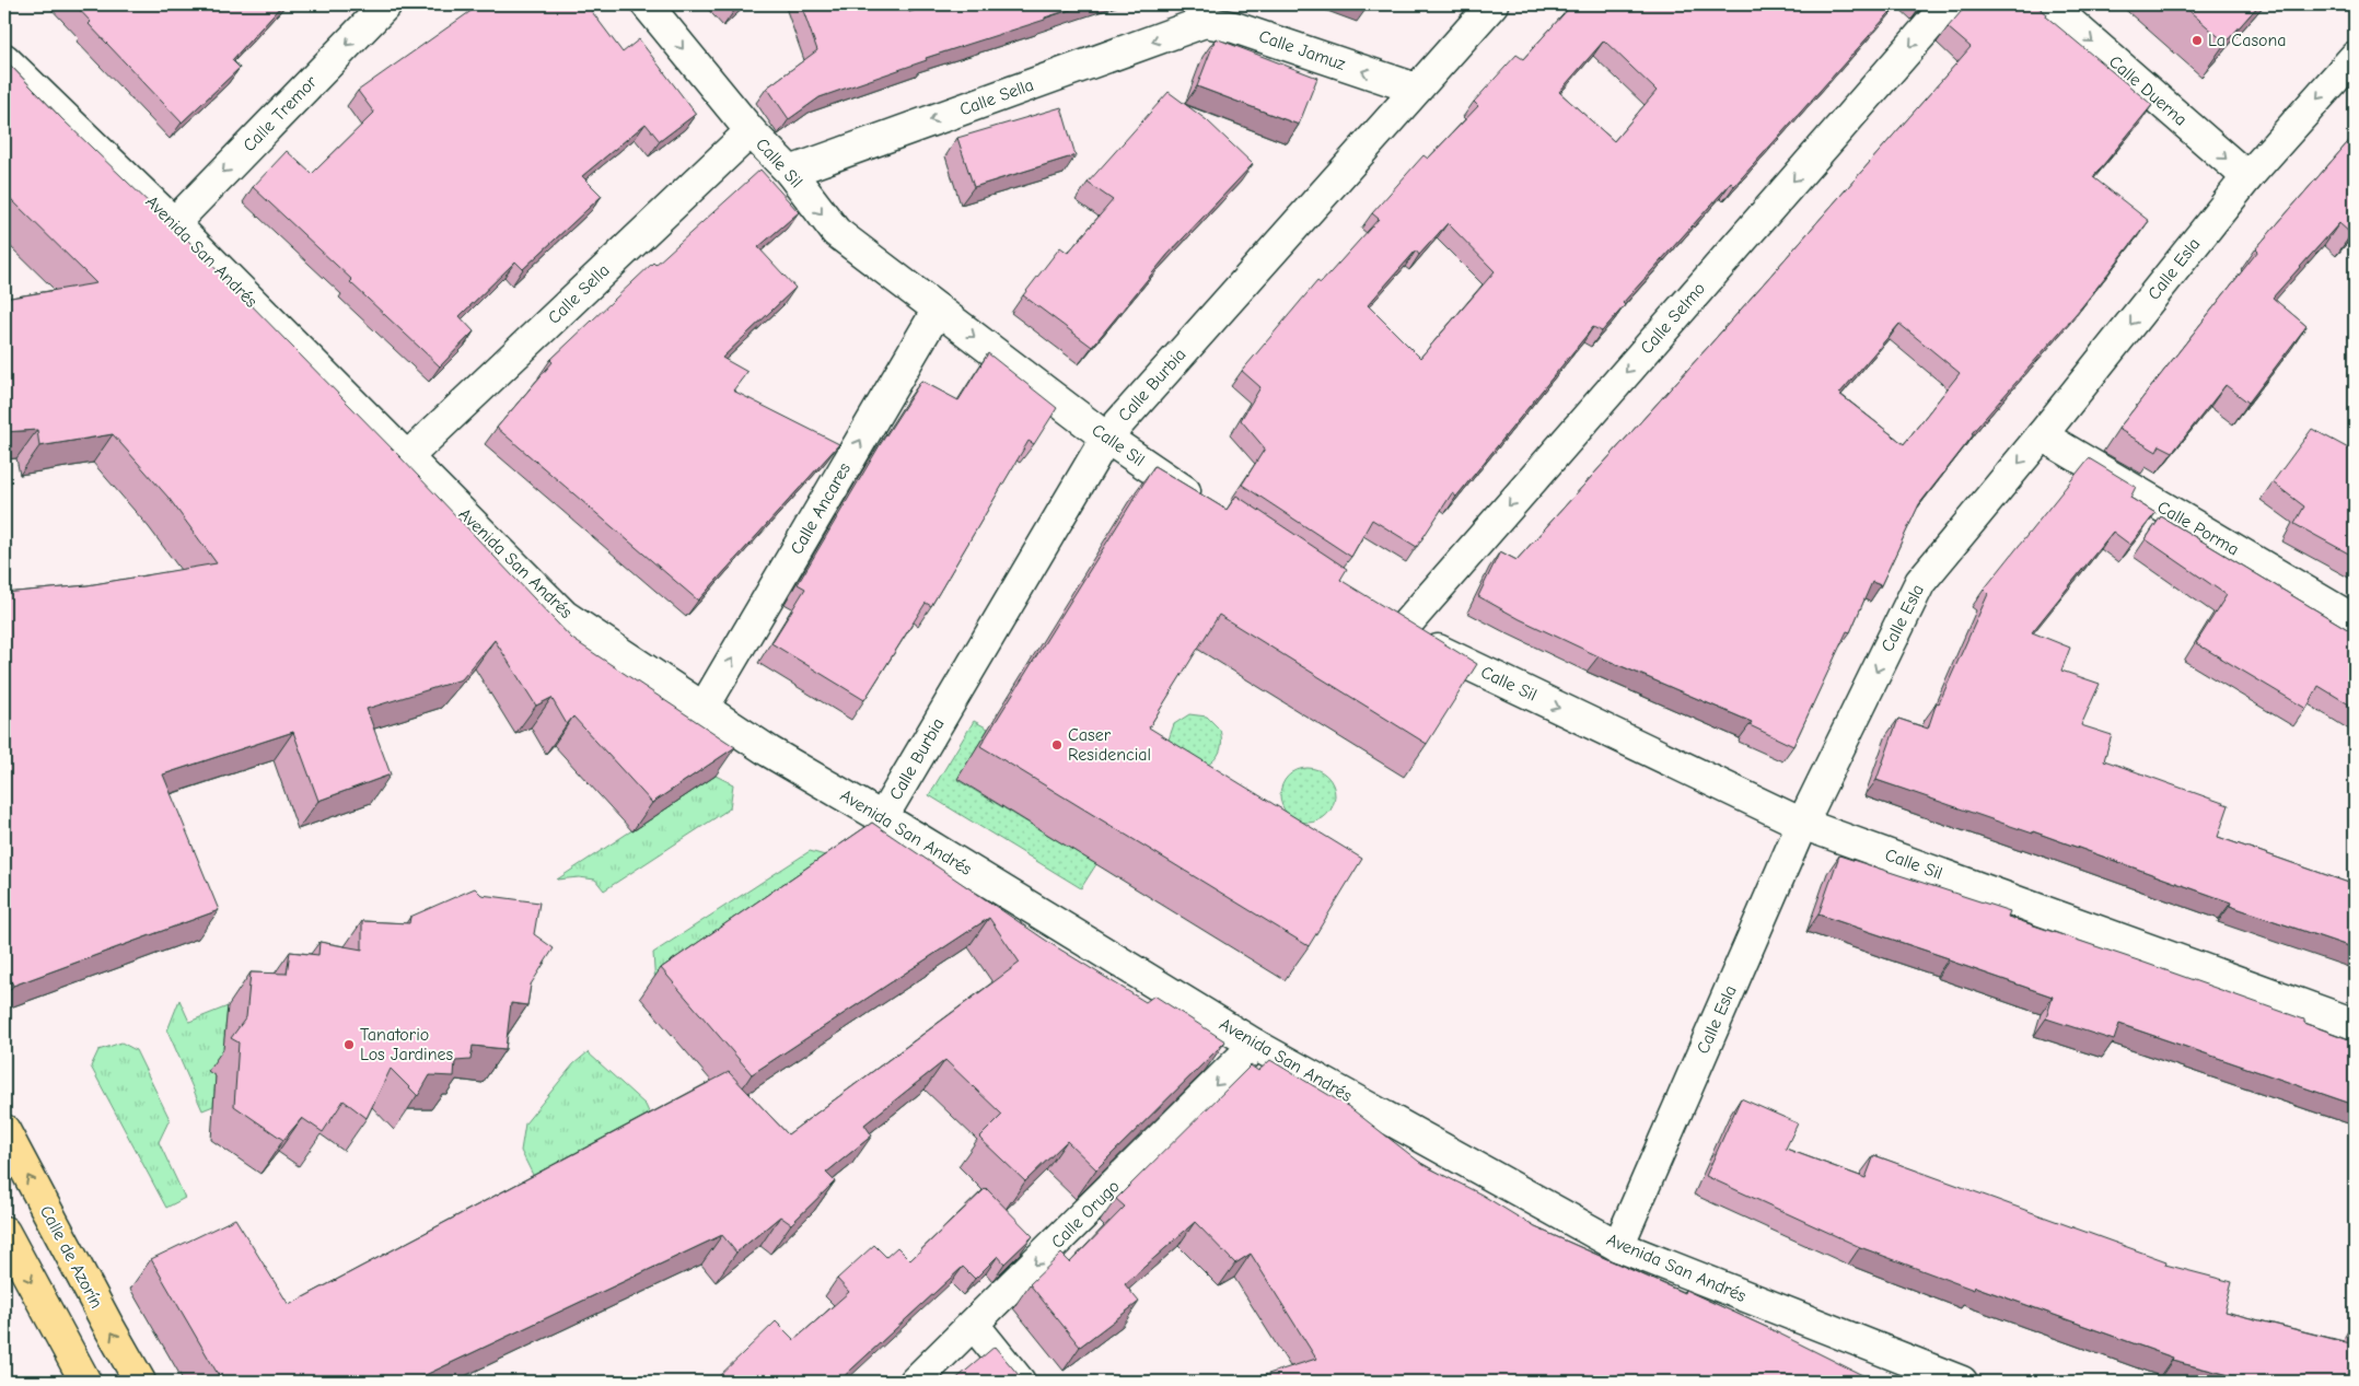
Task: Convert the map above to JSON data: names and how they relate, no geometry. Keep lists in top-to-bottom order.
{
  "streets": {
    "main road": ["Calle de Azorín"],
    "street": [
      "Calle Jamuz",
      "Calle Duerna",
      "Calle Sella",
      "Calle Tremor",
      "Calle Sil",
      "Avenida San Andrés",
      "Calle Esla",
      "Calle Selmo",
      "Calle Burbia",
      "Calle Ancares",
      "Calle Porma",
      "Calle Orugo"
    ]
  },
  "crossings": [
    ["Calle Jamuz", "Calle Sella"],
    ["Calle Jamuz", "Calle Burbia"],
    ["Calle Duerna", "Calle Esla"],
    ["Calle Sella", "Calle Sil"],
    ["Calle Sella", "Avenida San Andrés"],
    ["Calle Tremor", "Avenida San Andrés"],
    ["Calle Sil", "Calle Esla"],
    ["Calle Sil", "Calle Selmo"],
    ["Calle Sil", "Calle Burbia"],
    ["Calle Sil", "Calle Ancares"],
    ["Avenida San Andrés", "Calle Esla"],
    ["Avenida San Andrés", "Calle Burbia"],
    ["Avenida San Andrés", "Calle Ancares"],
    ["Avenida San Andrés", "Calle Orugo"],
    ["Calle Esla", "Calle Porma"]
  ],
  "one_way": [
    "Calle Jamuz",
    "Calle Duerna",
    "Calle Sella",
    "Calle Tremor",
    "Calle Sil",
    "Calle Esla",
    "Calle Selmo",
    "Calle Ancares",
    "Calle Orugo"
  ],
  "places": ["La Casona", "Caser Residencial", "Tanatorio Los Jardines"]
}
